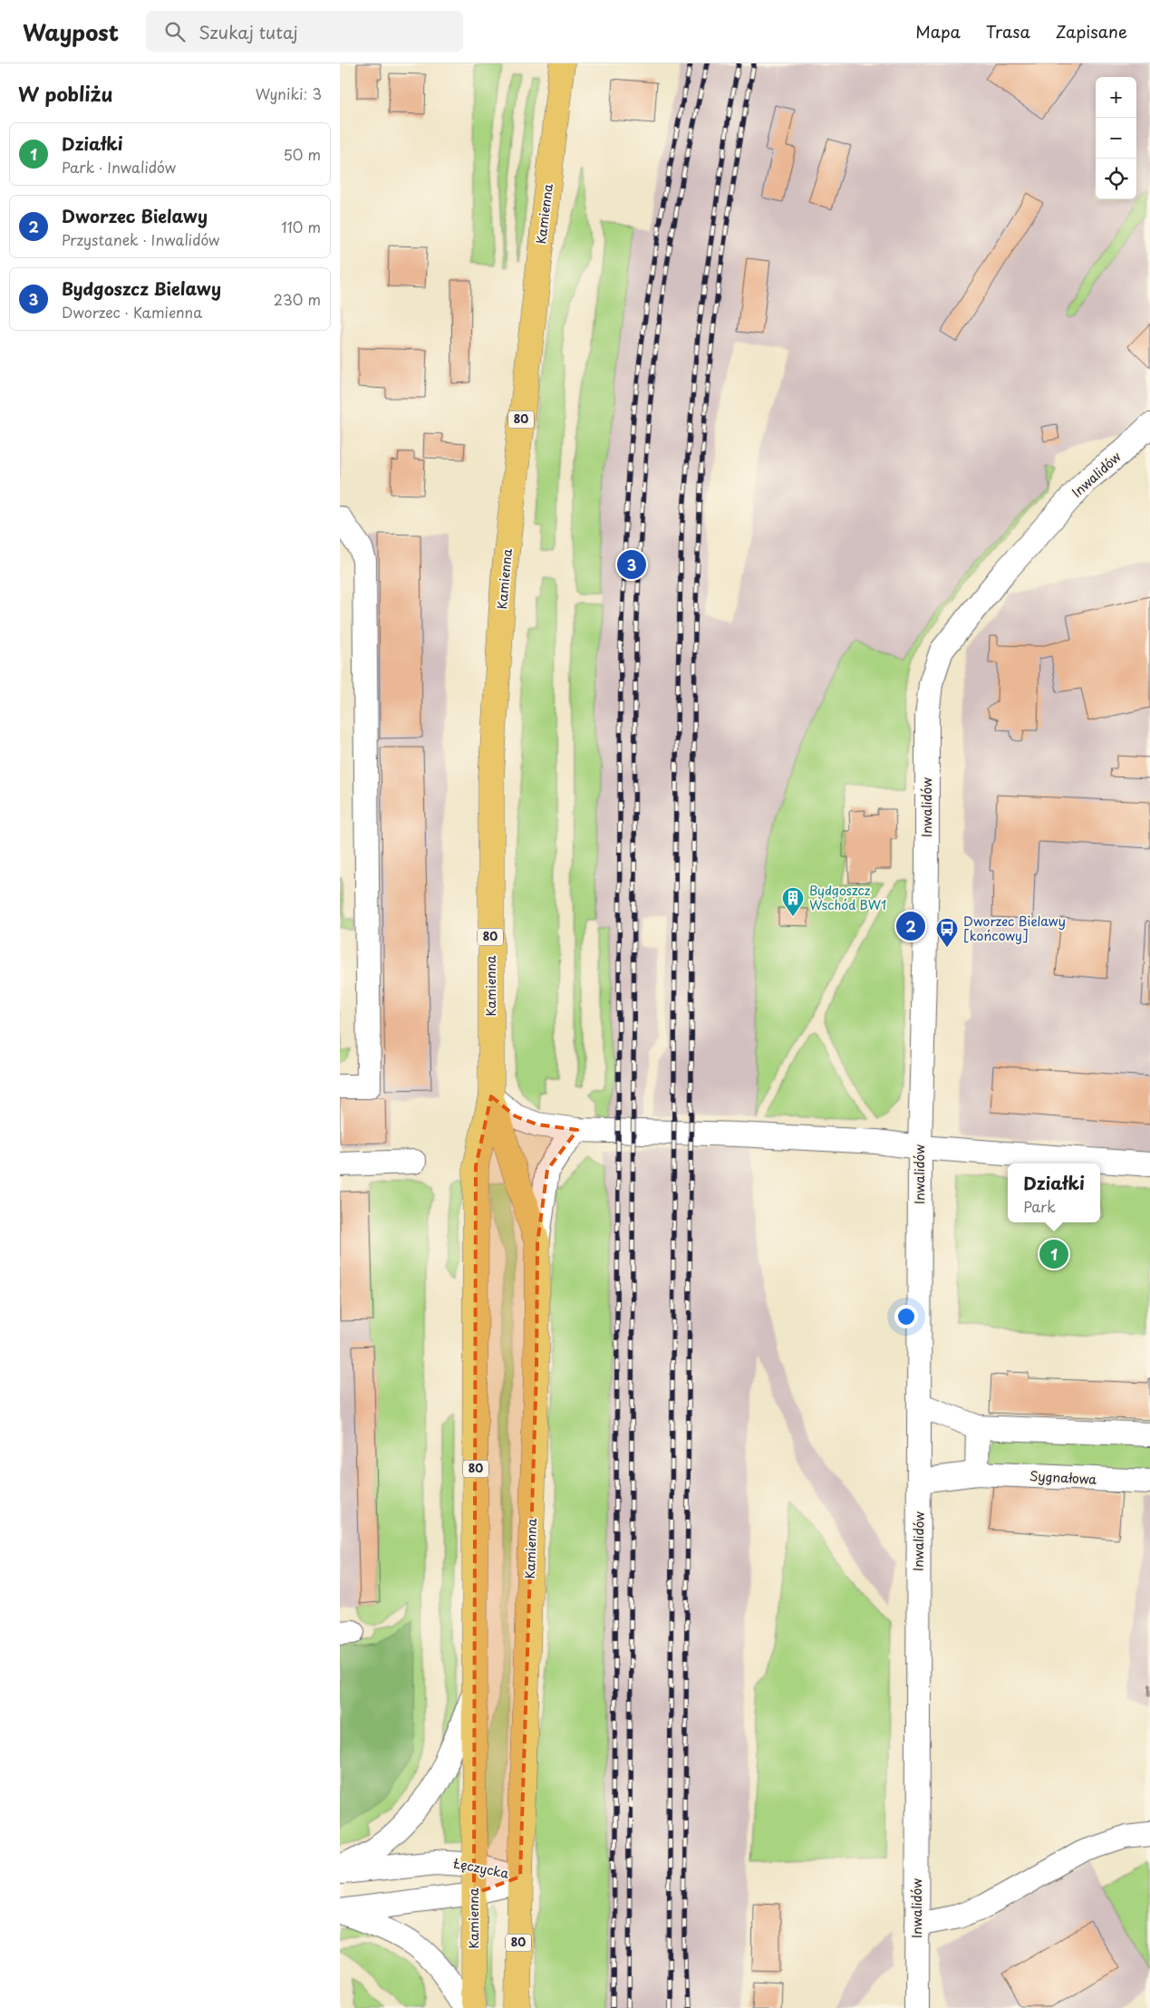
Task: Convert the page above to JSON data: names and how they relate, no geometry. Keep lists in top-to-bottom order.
{
  "streets": {
    "main road": ["Kamienna", "80"],
    "street": ["Inwalidów", "Sygnałowa", "Łęczycka"]
  },
  "crossings": [
    ["Kamienna", "Łęczycka"],
    ["Inwalidów", "Sygnałowa"]
  ],
  "places": {
    "building": ["Bydgoszcz Wschód BW1"],
    "bus stop": ["Dworzec Bielawy [końcowy]"]
  },
  "page": {
    "header": "Waypost",
    "search": "Szukaj tutaj",
    "nav": ["Mapa", "Trasa", "Zapisane"],
    "heading": ["W pobliżu", "Wyniki: 3"],
    "map_buttons": ["+", "−"],
    "list": [
      {
        "mark": "1",
        "name": "Działki",
        "note": "Park · Inwalidów",
        "value": "50 m"
      },
      {
        "mark": "2",
        "name": "Dworzec Bielawy",
        "note": "Przystanek · Inwalidów",
        "value": "110 m"
      },
      {
        "mark": "3",
        "name": "Bydgoszcz Bielawy",
        "note": "Dworzec · Kamienna",
        "value": "230 m"
      }
    ],
    "pins": ["3", "2", "1"],
    "popup": ["Działki", "Park"]
  }
}
